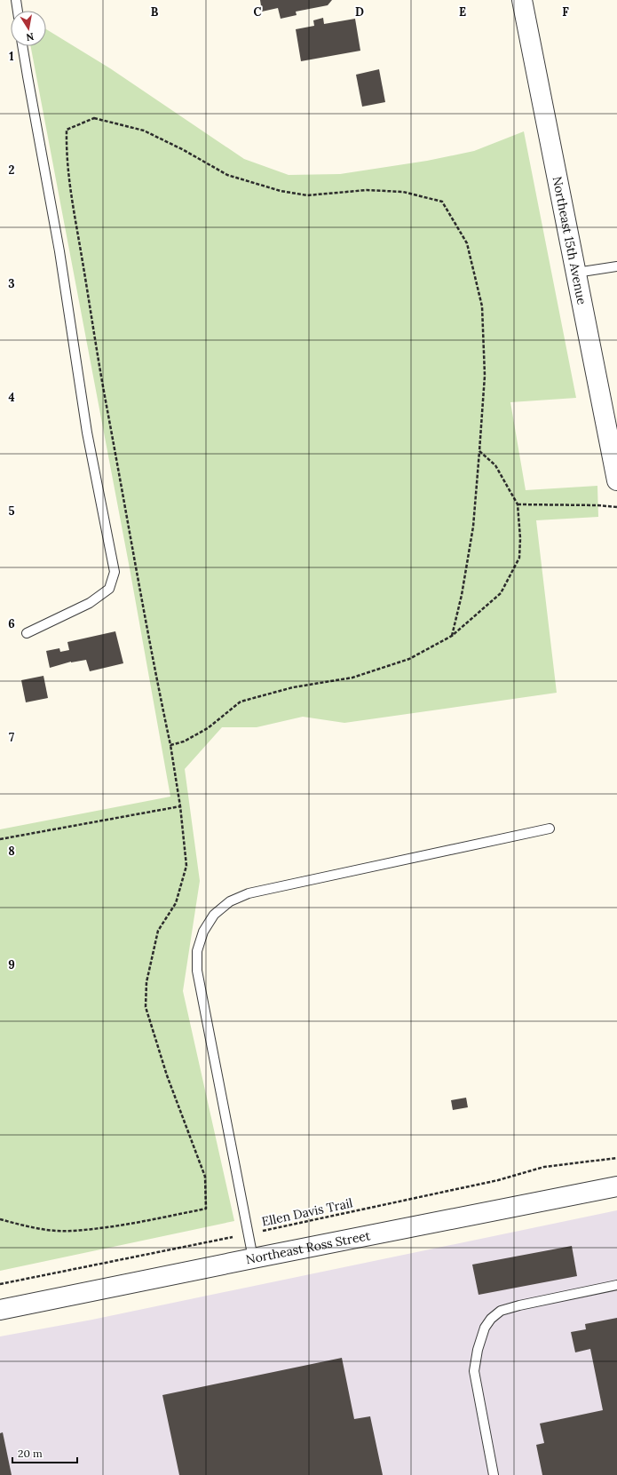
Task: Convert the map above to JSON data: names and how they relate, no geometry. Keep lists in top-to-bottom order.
{
  "streets": {
    "street": ["Northeast 15th Avenue", "Northeast Ross Street"],
    "path": ["Ellen Davis Trail"]
  },
  "scale_bar": "20 m",
  "north": "bottom",
  "grid": {
    "columns": [
      "B",
      "C",
      "D",
      "E",
      "F"
    ],
    "rows": [
      "1",
      "2",
      "3",
      "4",
      "5",
      "6",
      "7",
      "8",
      "9"
    ]
  }
}
